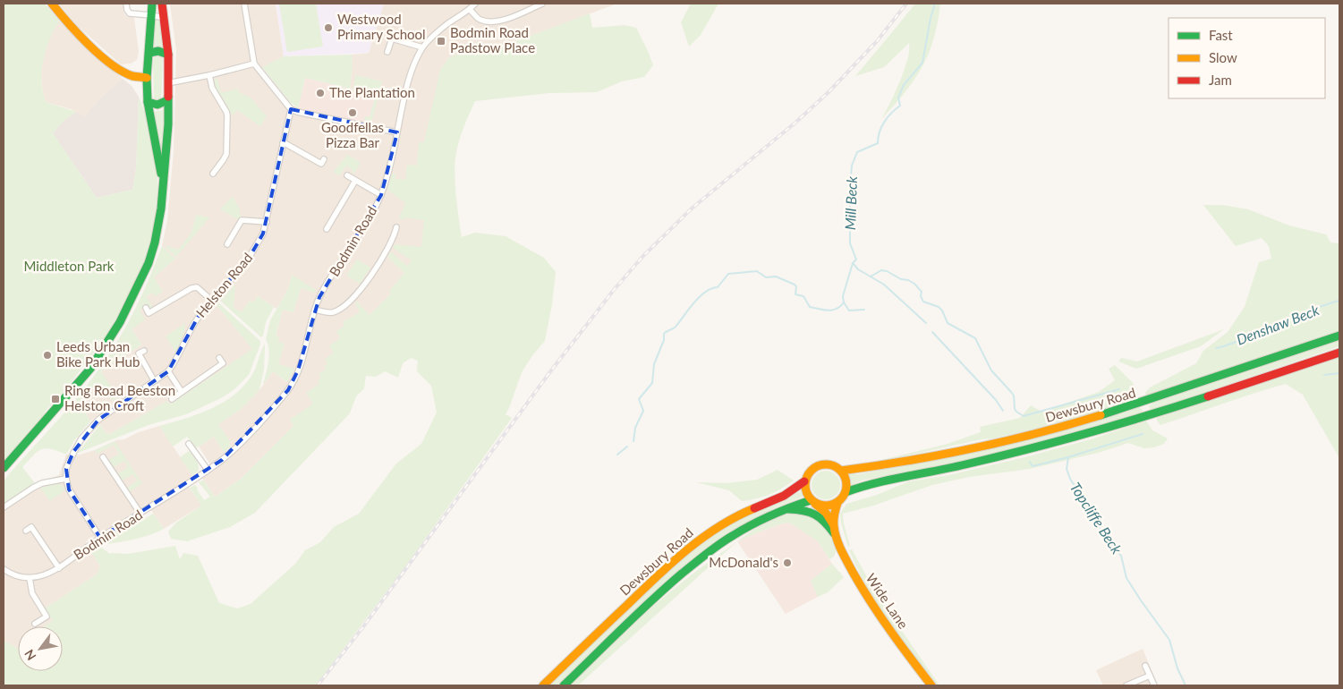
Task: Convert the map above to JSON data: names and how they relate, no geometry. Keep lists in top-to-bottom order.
{
  "streets": {
    "main road": ["Dewsbury Road", "Wide Lane"],
    "street": ["Bodmin Road", "Helston Road"]
  },
  "crossings": [
    ["Dewsbury Road", "Wide Lane"]
  ],
  "water": ["Mill Beck", "Denshaw Beck", "Topcliffe Beck"],
  "parks": ["Middleton Park"],
  "places": {
    "other": [
      "Westwood Primary School",
      "The Plantation",
      "Goodfellas Pizza Bar",
      "Leeds Urban Bike Park Hub",
      "McDonald's"
    ],
    "transit": ["Bodmin Road Padstow Place", "Ring Road Beeston Helston Croft"]
  },
  "legend": ["Fast", "Slow", "Jam"],
  "north": "bottom left"
}
